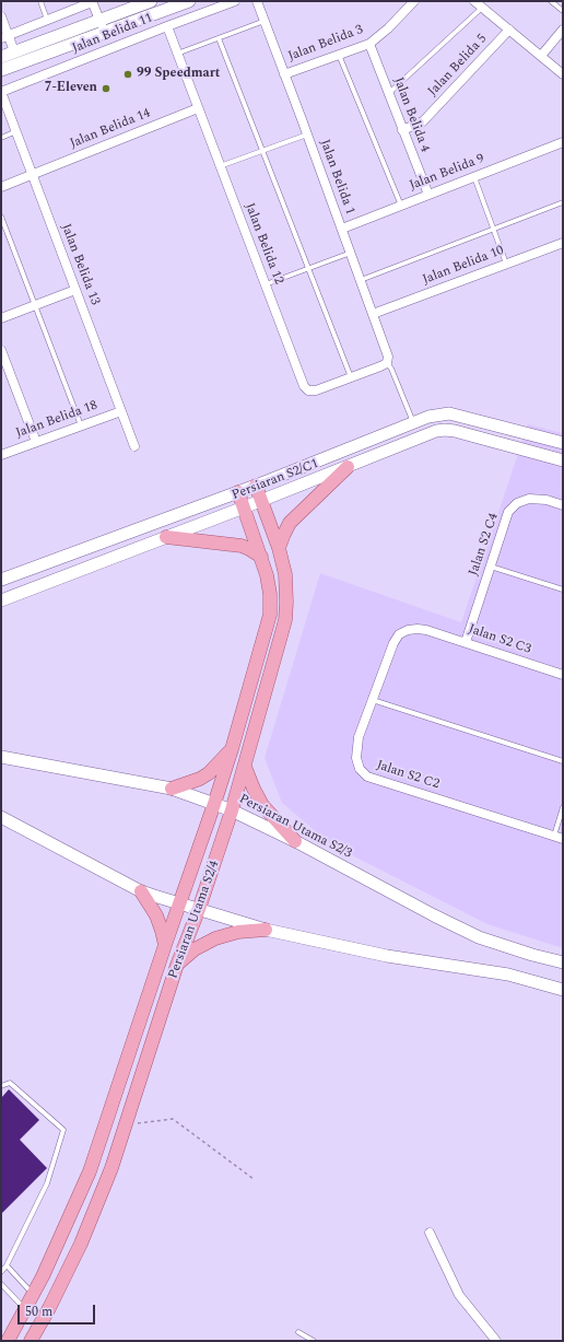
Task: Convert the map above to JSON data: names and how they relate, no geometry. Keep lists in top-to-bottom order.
{
  "streets": {
    "main road": ["Persiaran S2/C1", "Persiaran Utama S2/3", "Persiaran Utama S2/4"],
    "street": [
      "Jalan Belida 11",
      "Jalan Belida 3",
      "Jalan Belida 5",
      "Jalan Belida 4",
      "Jalan Belida 14",
      "Jalan Belida 9",
      "Jalan Belida 1",
      "Jalan Belida 12",
      "Jalan Belida 13",
      "Jalan Belida 10",
      "Jalan Belida 18",
      "Jalan S2 C4",
      "Jalan S2 C3",
      "Jalan S2 C2"
    ]
  },
  "crossings": [
    ["Jalan Belida 11", "Jalan Belida 12"],
    ["Jalan Belida 11", "Jalan Belida 13"],
    ["Jalan Belida 3", "Jalan Belida 4"],
    ["Jalan Belida 3", "Jalan Belida 1"],
    ["Jalan Belida 5", "Jalan Belida 4"],
    ["Jalan Belida 4", "Jalan Belida 9"],
    ["Jalan Belida 14", "Jalan Belida 12"],
    ["Jalan Belida 14", "Jalan Belida 13"],
    ["Jalan Belida 9", "Jalan Belida 1"],
    ["Jalan Belida 1", "Jalan Belida 12"],
    ["Jalan Belida 1", "Jalan Belida 10"],
    ["Jalan Belida 13", "Jalan Belida 18"],
    ["Persiaran S2/C1", "Persiaran Utama S2/4"],
    ["Jalan S2 C4", "Jalan S2 C3"],
    ["Jalan S2 C3", "Jalan S2 C2"],
    ["Persiaran Utama S2/3", "Persiaran Utama S2/4"]
  ],
  "places": ["99 Speedmart", "7-Eleven"],
  "scale_bar": "50 m"
}
